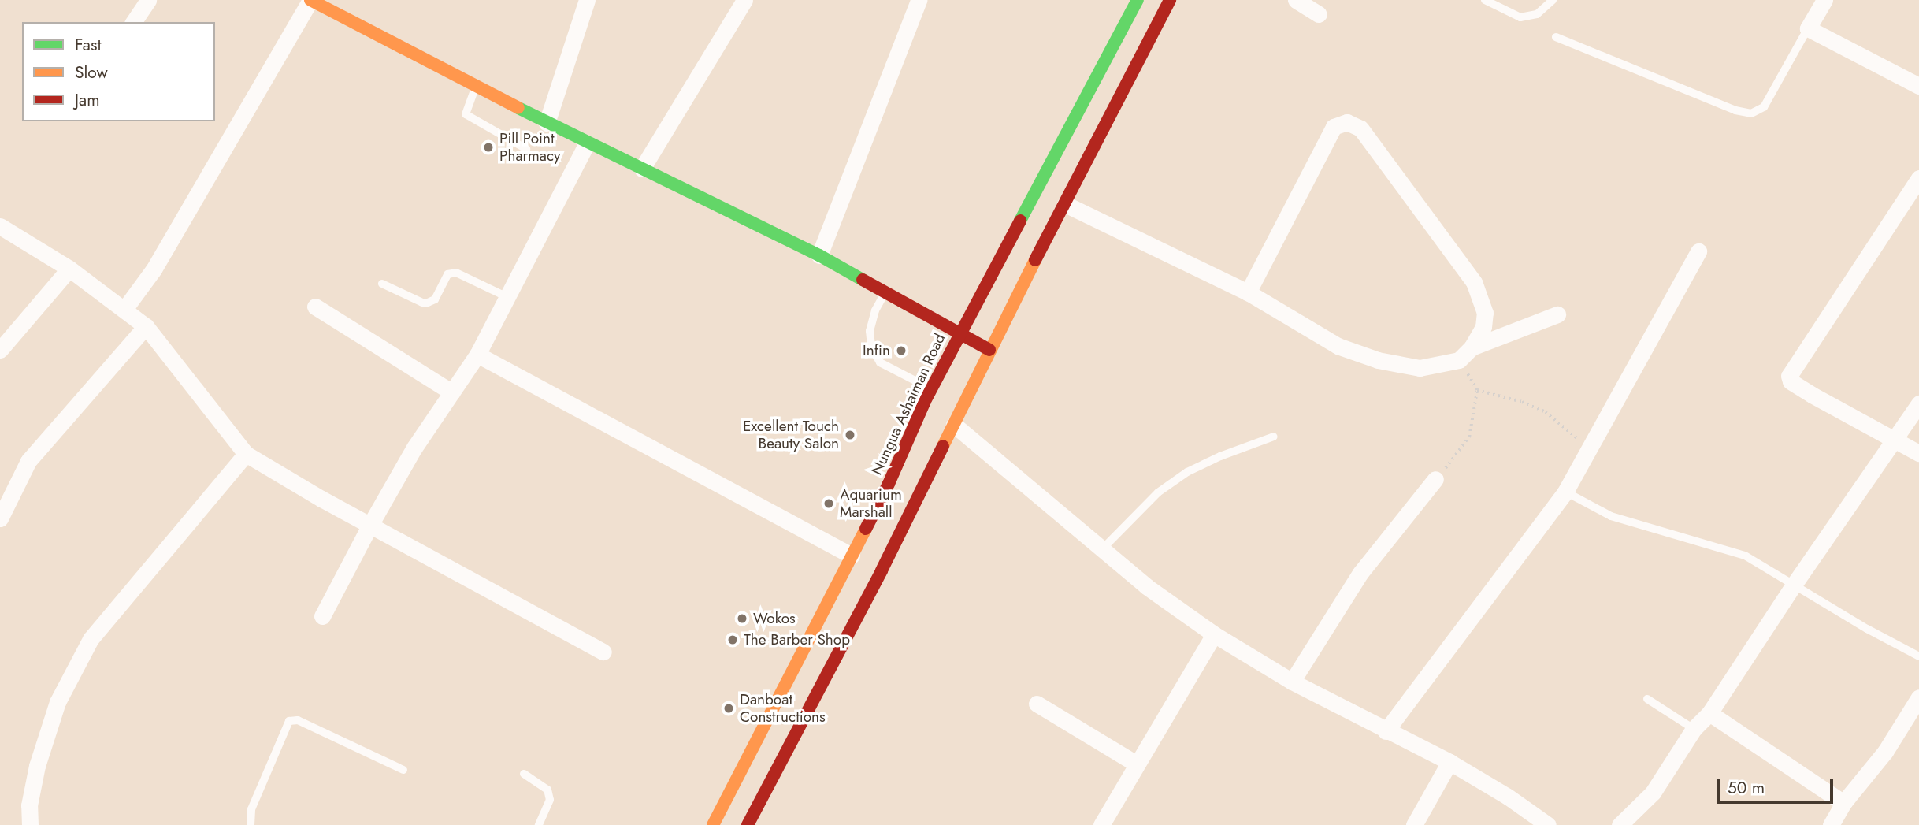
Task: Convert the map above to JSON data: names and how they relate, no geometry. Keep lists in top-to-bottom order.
{
  "streets": {
    "main road": ["Nungua Ashaiman Road"]
  },
  "places": [
    "Pill Point Pharmacy",
    "Infin",
    "Excellent Touch Beauty Salon",
    "Aquarium Marshall",
    "Wokos",
    "The Barber Shop",
    "Danboat Constructions"
  ],
  "legend": ["Fast", "Slow", "Jam"],
  "scale_bar": "50 m"
}
